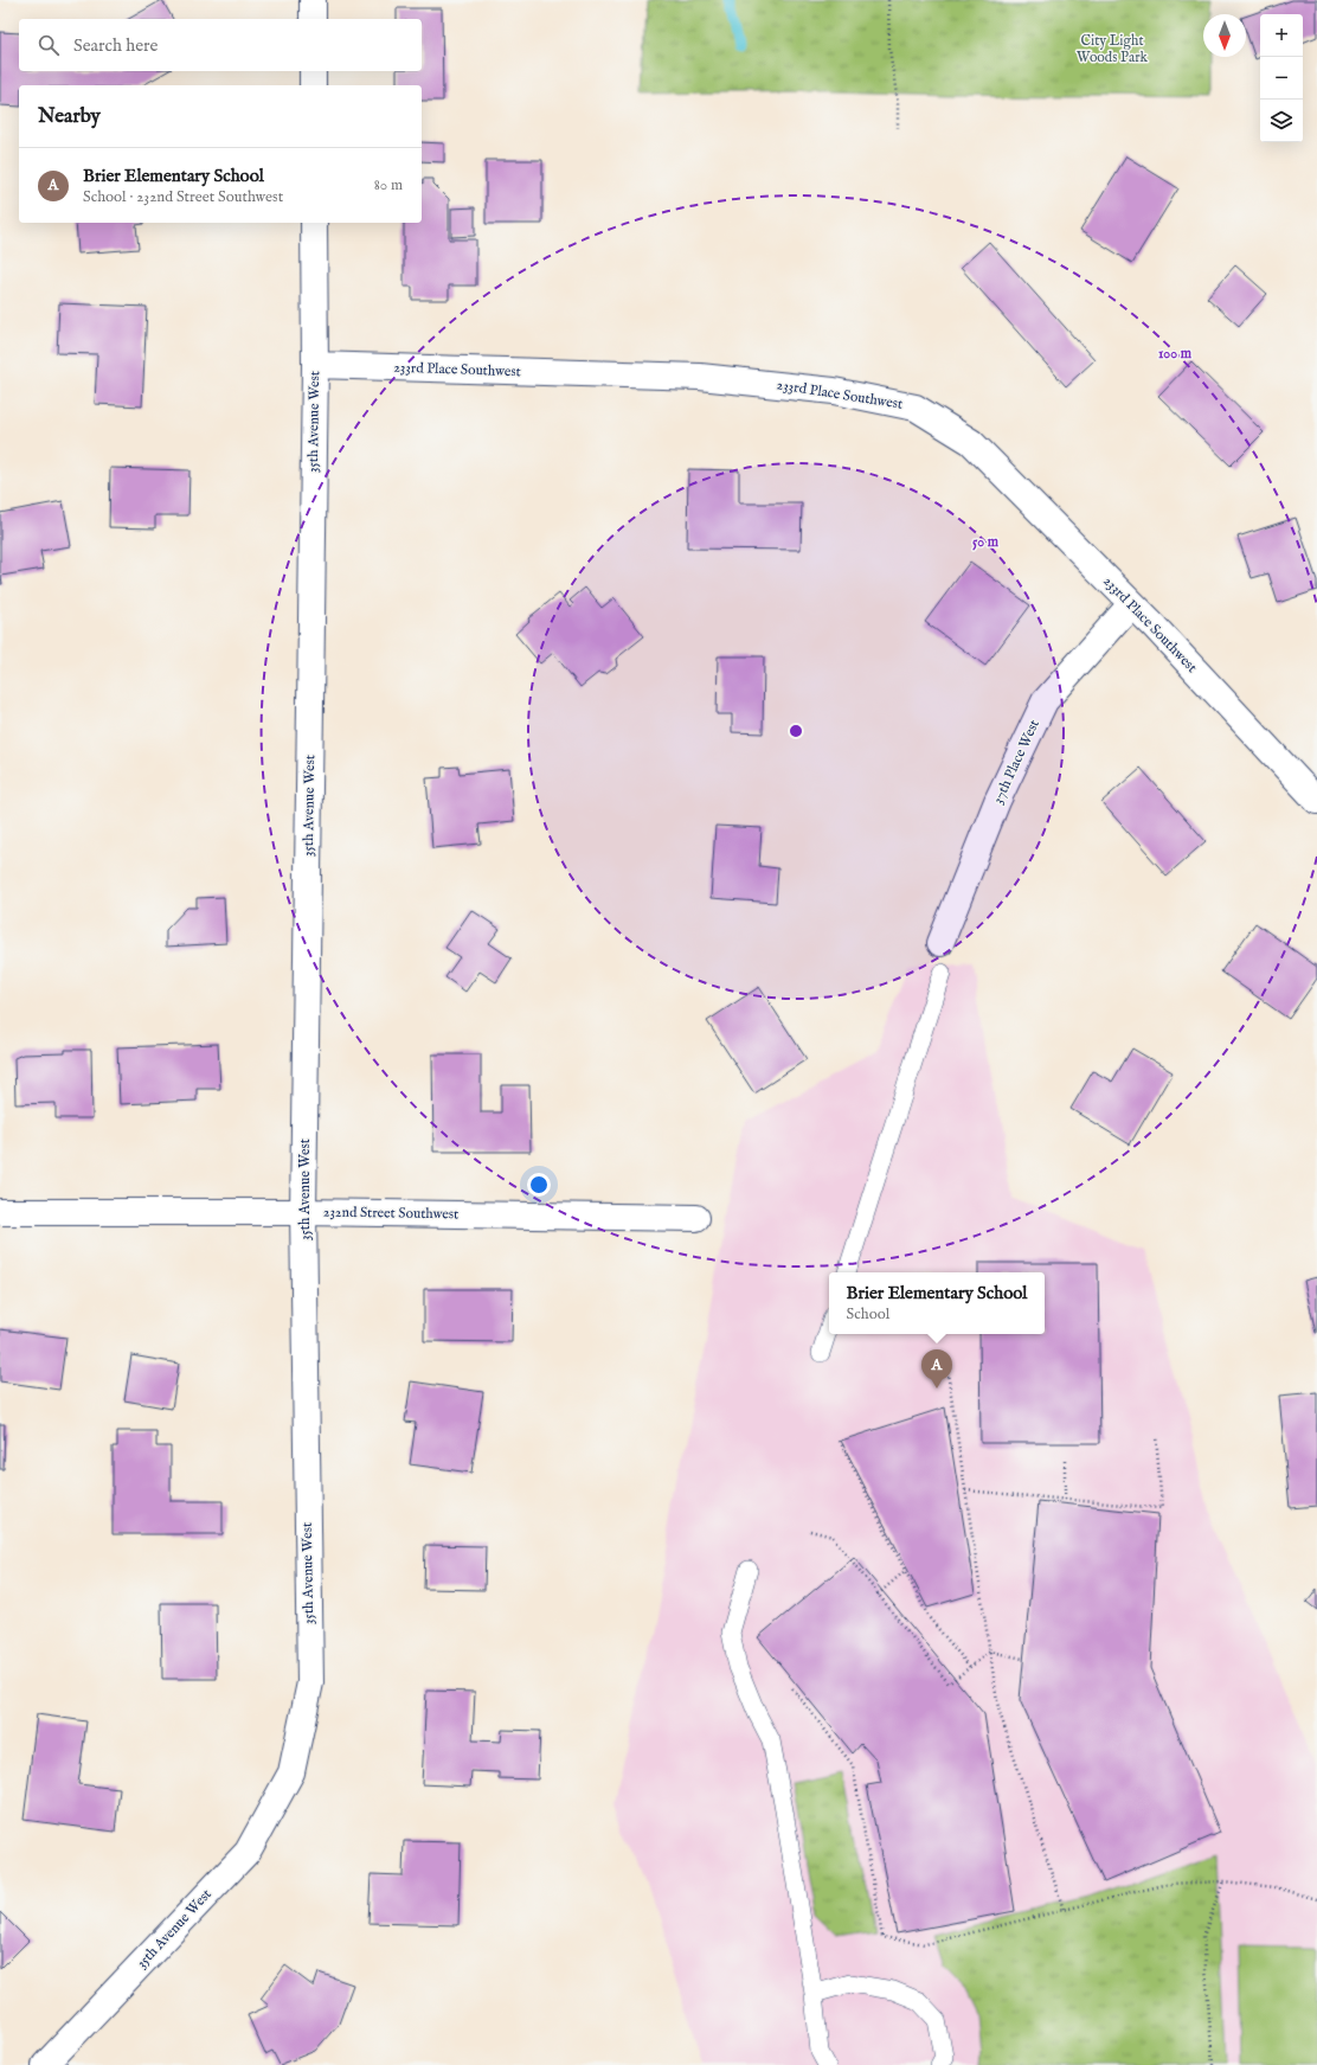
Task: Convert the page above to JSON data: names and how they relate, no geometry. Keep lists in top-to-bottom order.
{
  "streets": {
    "street": [
      "233rd Place Southwest",
      "35th Avenue West",
      "37th Place West",
      "232nd Street Southwest"
    ]
  },
  "crossings": [
    ["233rd Place Southwest", "35th Avenue West"],
    ["233rd Place Southwest", "37th Place West"],
    ["35th Avenue West", "232nd Street Southwest"]
  ],
  "parks": ["City Light Woods Park"],
  "north": "bottom",
  "page": {
    "map_buttons": ["+", "−"],
    "search": "Search here",
    "heading": "Nearby",
    "list": [
      {
        "mark": "A",
        "name": "Brier Elementary School",
        "note": "School · 232nd Street Southwest",
        "value": "80 m"
      }
    ],
    "popup": ["Brier Elementary School", "School"],
    "pins": "A"
  },
  "rings": ["100 m", "50 m"]
}
